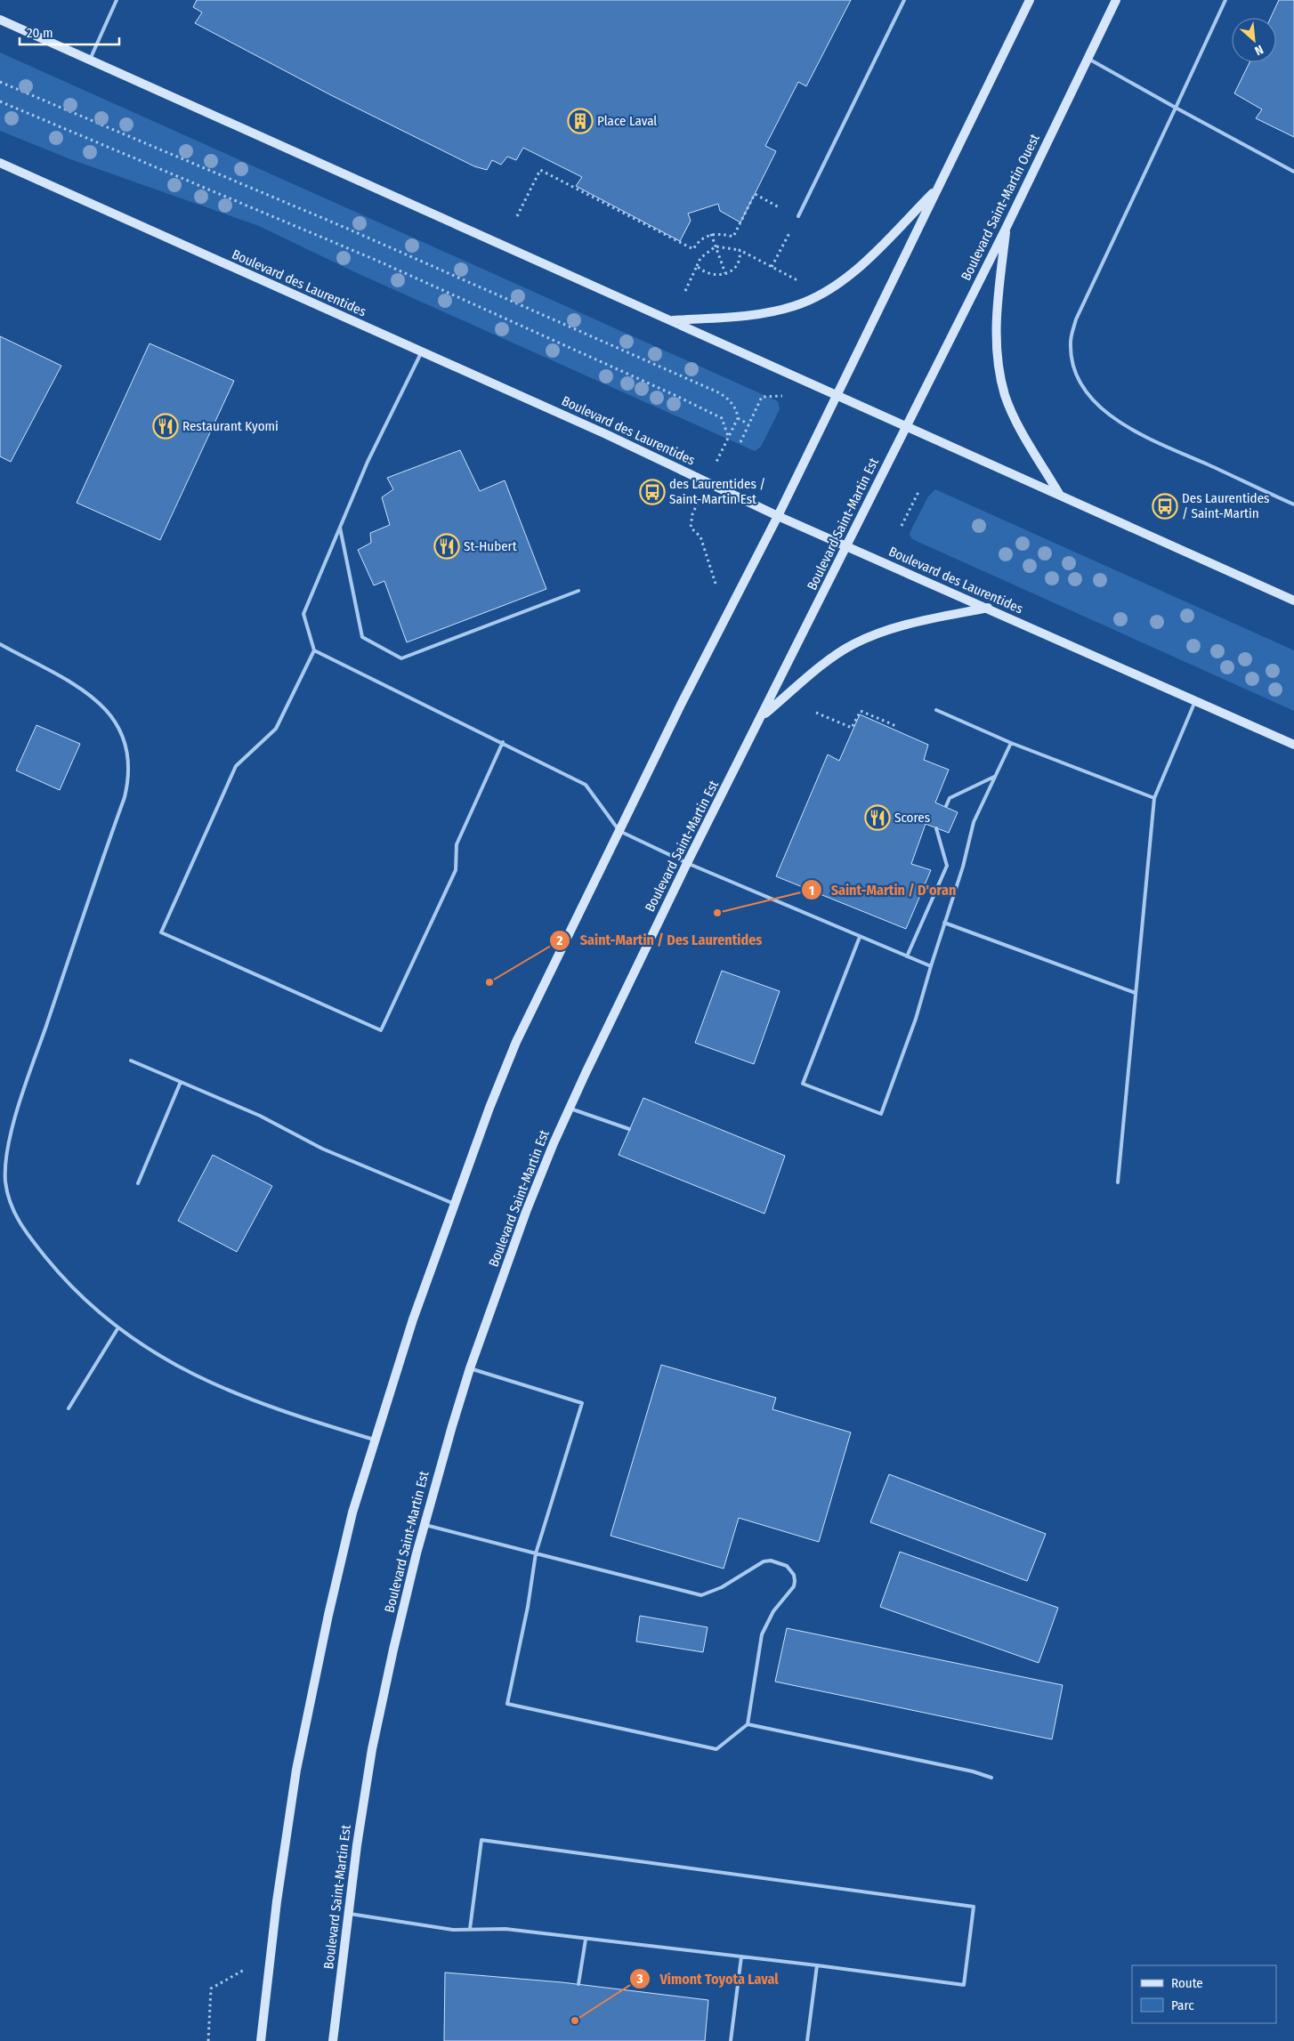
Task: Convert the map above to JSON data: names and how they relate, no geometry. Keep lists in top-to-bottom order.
{
  "streets": {
    "main road": ["Boulevard Saint-Martin Ouest", "Boulevard des Laurentides", "Boulevard Saint-Martin Est"]
  },
  "crossings": [
    ["Boulevard Saint-Martin Ouest", "Boulevard Saint-Martin Est"],
    ["Boulevard des Laurentides", "Boulevard Saint-Martin Est"]
  ],
  "places": {
    "building": ["Place Laval"],
    "restaurant": ["Restaurant Kyomi", "St-Hubert", "Scores"],
    "bus stop": ["des Laurentides / Saint-Martin Est", "Des Laurentides / Saint-Martin"],
    "other": ["Saint-Martin / D'oran", "Saint-Martin / Des Laurentides", "Vimont Toyota Laval"]
  },
  "legend": ["Route", "Parc"],
  "scale_bar": "20 m",
  "north": "bottom right"
}
